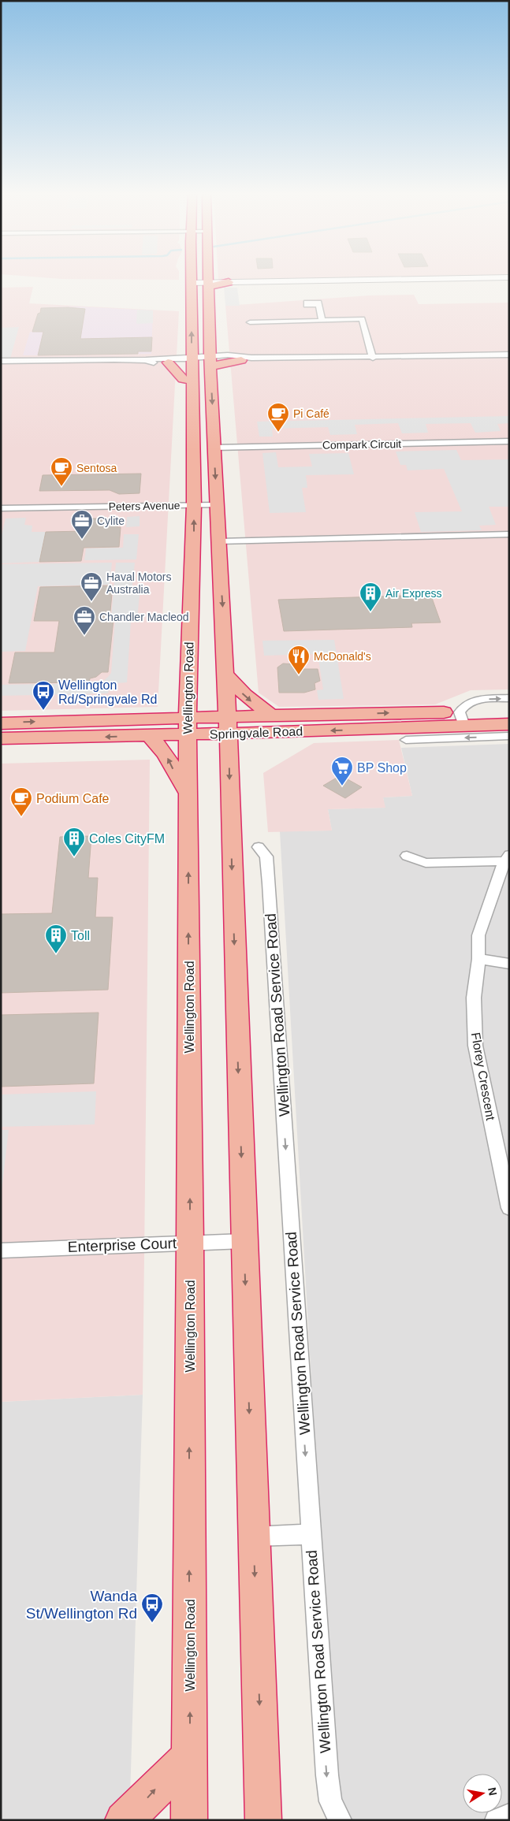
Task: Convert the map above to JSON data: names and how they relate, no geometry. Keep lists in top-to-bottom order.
{
  "streets": {
    "highway": ["Wellington Road", "Springvale Road"],
    "street": [
      "Compark Circuit",
      "Peters Avenue",
      "Wellington Road Service Road",
      "Florey Crescent",
      "Enterprise Court"
    ]
  },
  "crossings": [
    ["Peters Avenue", "Wellington Road"],
    ["Wellington Road", "Springvale Road"],
    ["Wellington Road", "Enterprise Court"]
  ],
  "one_way": ["Wellington Road Service Road"],
  "places": {
    "cafe": ["Pi Café", "Sentosa", "Podium Cafe"],
    "office": ["Cylite", "Haval Motors Australia", "Chandler Macleod"],
    "building": ["Air Express", "Coles CityFM", "Toll"],
    "restaurant": ["McDonald's"],
    "bus stop": ["Wellington Rd/Springvale Rd", "Wanda St/Wellington Rd"],
    "supermarket": ["BP Shop"]
  },
  "north": "right"
}
